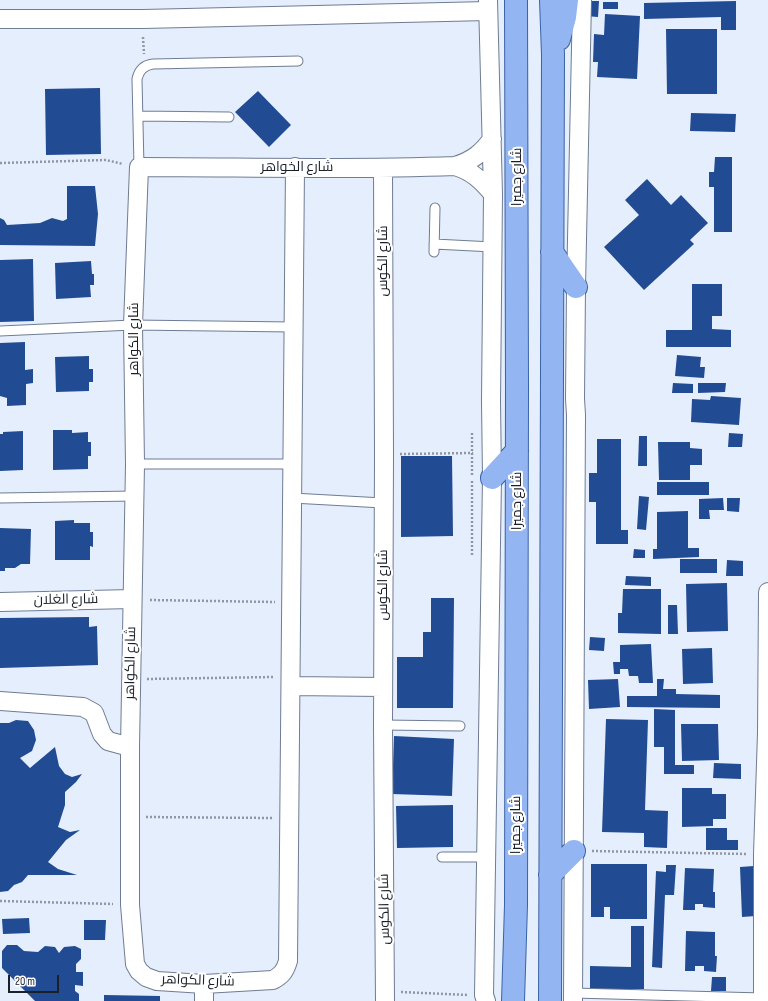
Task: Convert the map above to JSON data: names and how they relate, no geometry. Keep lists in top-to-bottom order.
{
  "streets": {
    "main road": ["شارع جميرا"],
    "street": [
      "شارع الخواهر",
      "شارع الكوس",
      "شارع الكواهر",
      "شارع الغلان"
    ]
  },
  "crossings": [
    ["شارع الخواهر", "شارع الكوس"],
    ["شارع الخواهر", "شارع الكواهر"],
    ["شارع الكواهر", "شارع الغلان"]
  ],
  "scale_bar": "20 m"
}
